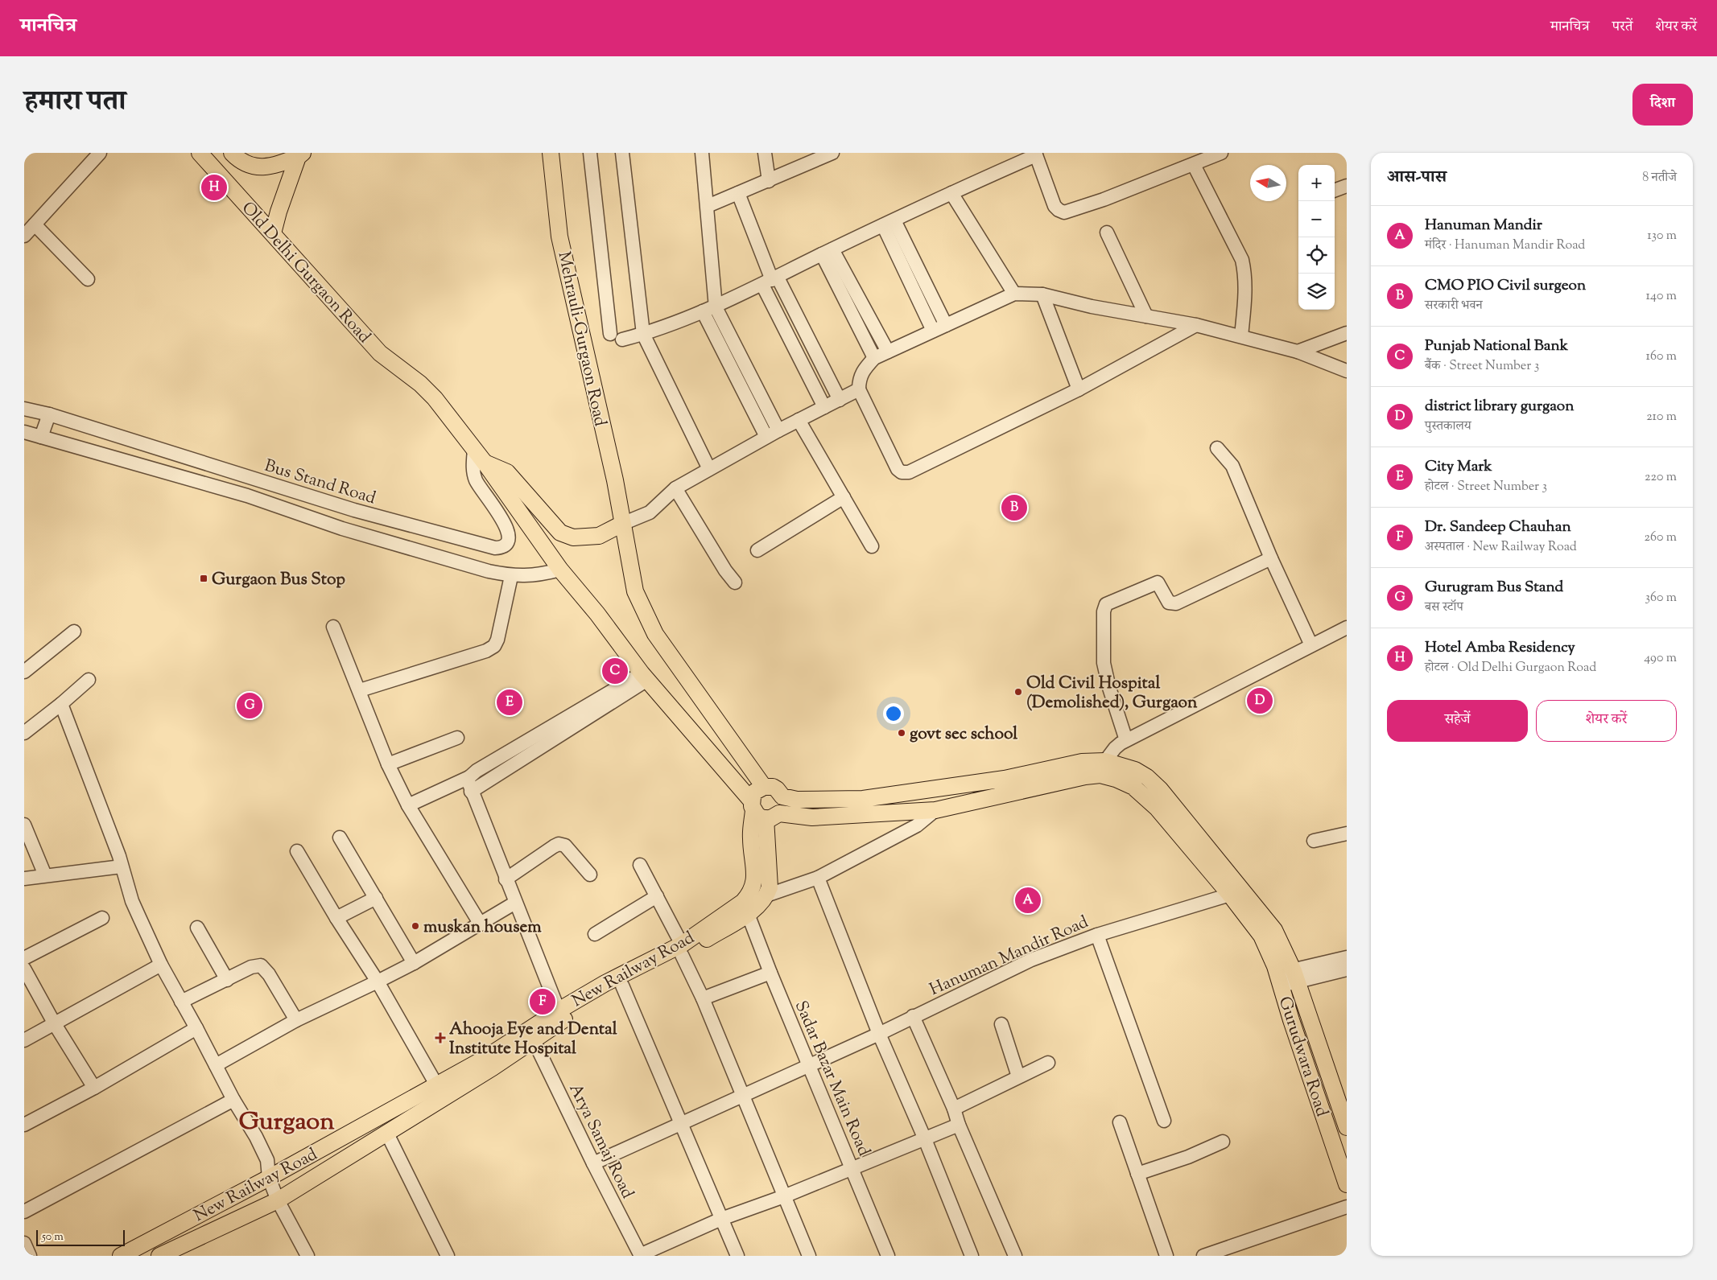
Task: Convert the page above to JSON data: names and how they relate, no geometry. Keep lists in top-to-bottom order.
{
  "streets": {
    "main road": [
      "Old Delhi Gurgaon Road",
      "Mehrauli-Gurgaon Road",
      "New Railway Road",
      "Gurudwara Road"
    ],
    "street": [
      "Bus Stand Road",
      "Hanuman Mandir Road",
      "Sadar Bazar Main Road",
      "Arya Samaj Road"
    ]
  },
  "crossings": [
    ["Old Delhi Gurgaon Road", "Bus Stand Road"],
    ["Old Delhi Gurgaon Road", "New Railway Road"],
    ["Hanuman Mandir Road", "Sadar Bazar Main Road"],
    ["Hanuman Mandir Road", "Arya Samaj Road"],
    ["New Railway Road", "Sadar Bazar Main Road"],
    ["New Railway Road", "Arya Samaj Road"]
  ],
  "districts": ["Gurgaon"],
  "places": {
    "transit": ["Gurgaon Bus Stop"],
    "other": ["Old Civil Hospital (Demolished), Gurgaon", "govt sec school", "muskan housem"],
    "health": ["Ahooja Eye and Dental Institute Hospital"]
  },
  "scale_bar": "50 m",
  "north": "left",
  "page": {
    "header": "मानचित्र",
    "nav": ["मानचित्र", "परतें", "शेयर करें"],
    "title": "हमारा पता",
    "buttons": [
      "दिशा",
      ["सहेजें", "शेयर करें"]
    ],
    "heading": ["आस-पास", "8 नतीजे"],
    "map_buttons": ["+", "−"],
    "pins": [
      "H",
      "B",
      "C",
      "D",
      "E",
      "G",
      "A",
      "F"
    ],
    "list": [
      {
        "mark": "A",
        "name": "Hanuman Mandir",
        "note": "मंदिर · Hanuman Mandir Road",
        "value": "130 m"
      },
      {
        "mark": "B",
        "name": "CMO PIO Civil surgeon",
        "note": "सरकारी भवन",
        "value": "140 m"
      },
      {
        "mark": "C",
        "name": "Punjab National Bank",
        "note": "बैंक · Street Number 3",
        "value": "160 m"
      },
      {
        "mark": "D",
        "name": "district library gurgaon",
        "note": "पुस्तकालय",
        "value": "210 m"
      },
      {
        "mark": "E",
        "name": "City Mark",
        "note": "होटल · Street Number 3",
        "value": "220 m"
      },
      {
        "mark": "F",
        "name": "Dr. Sandeep Chauhan",
        "note": "अस्पताल · New Railway Road",
        "value": "260 m"
      },
      {
        "mark": "G",
        "name": "Gurugram Bus Stand",
        "note": "बस स्टॉप",
        "value": "360 m"
      },
      {
        "mark": "H",
        "name": "Hotel Amba Residency",
        "note": "होटल · Old Delhi Gurgaon Road",
        "value": "490 m"
      }
    ],
    "scale": "50 m"
  }
}
